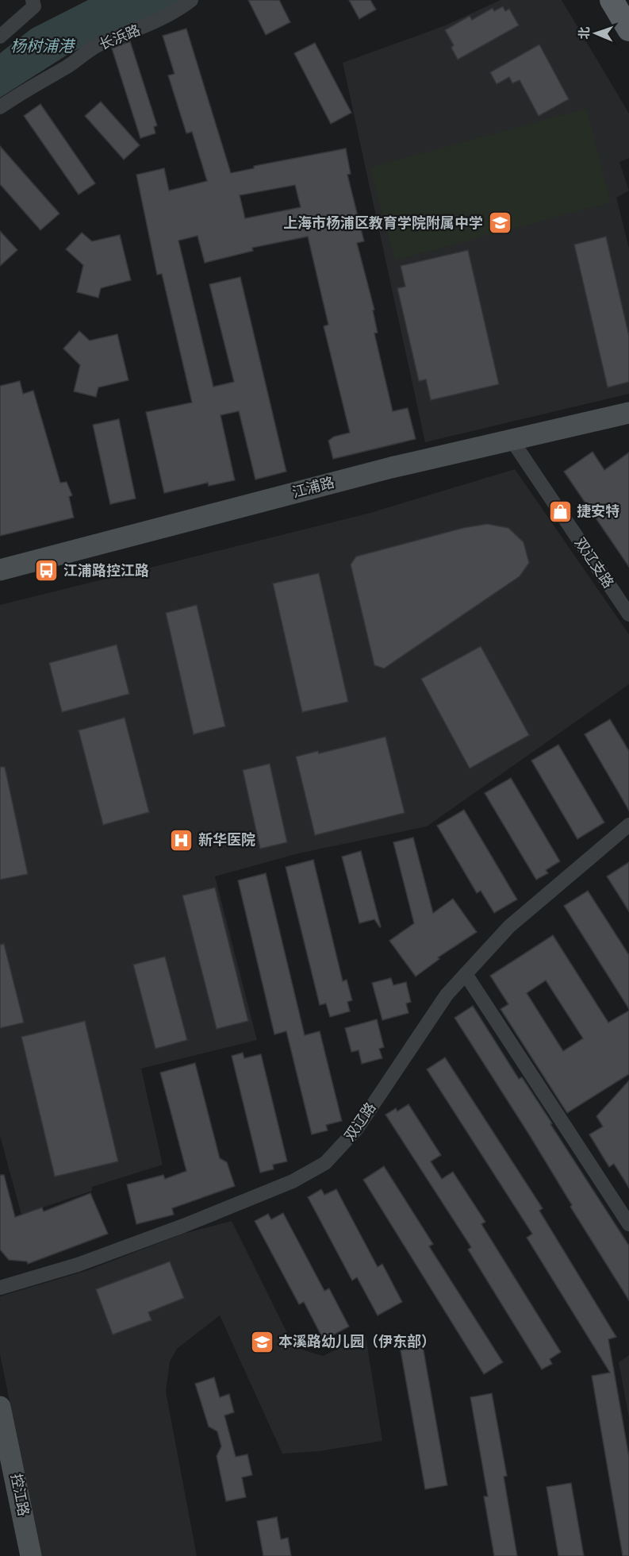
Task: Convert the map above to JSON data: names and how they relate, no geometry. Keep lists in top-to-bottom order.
{
  "streets": {
    "main road": ["江浦路", "控江路"],
    "street": ["长浜路", "双辽支路", "双辽路"]
  },
  "crossings": [
    ["江浦路", "双辽支路"]
  ],
  "water": ["杨树浦港"],
  "places": {
    "school or university": ["上海市杨浦区教育学院附属中学", "本溪路幼儿园（伊东部）"],
    "shop": ["捷安特"],
    "bus stop": ["江浦路控江路"],
    "hospital": ["新华医院"]
  },
  "north": "left"
}
